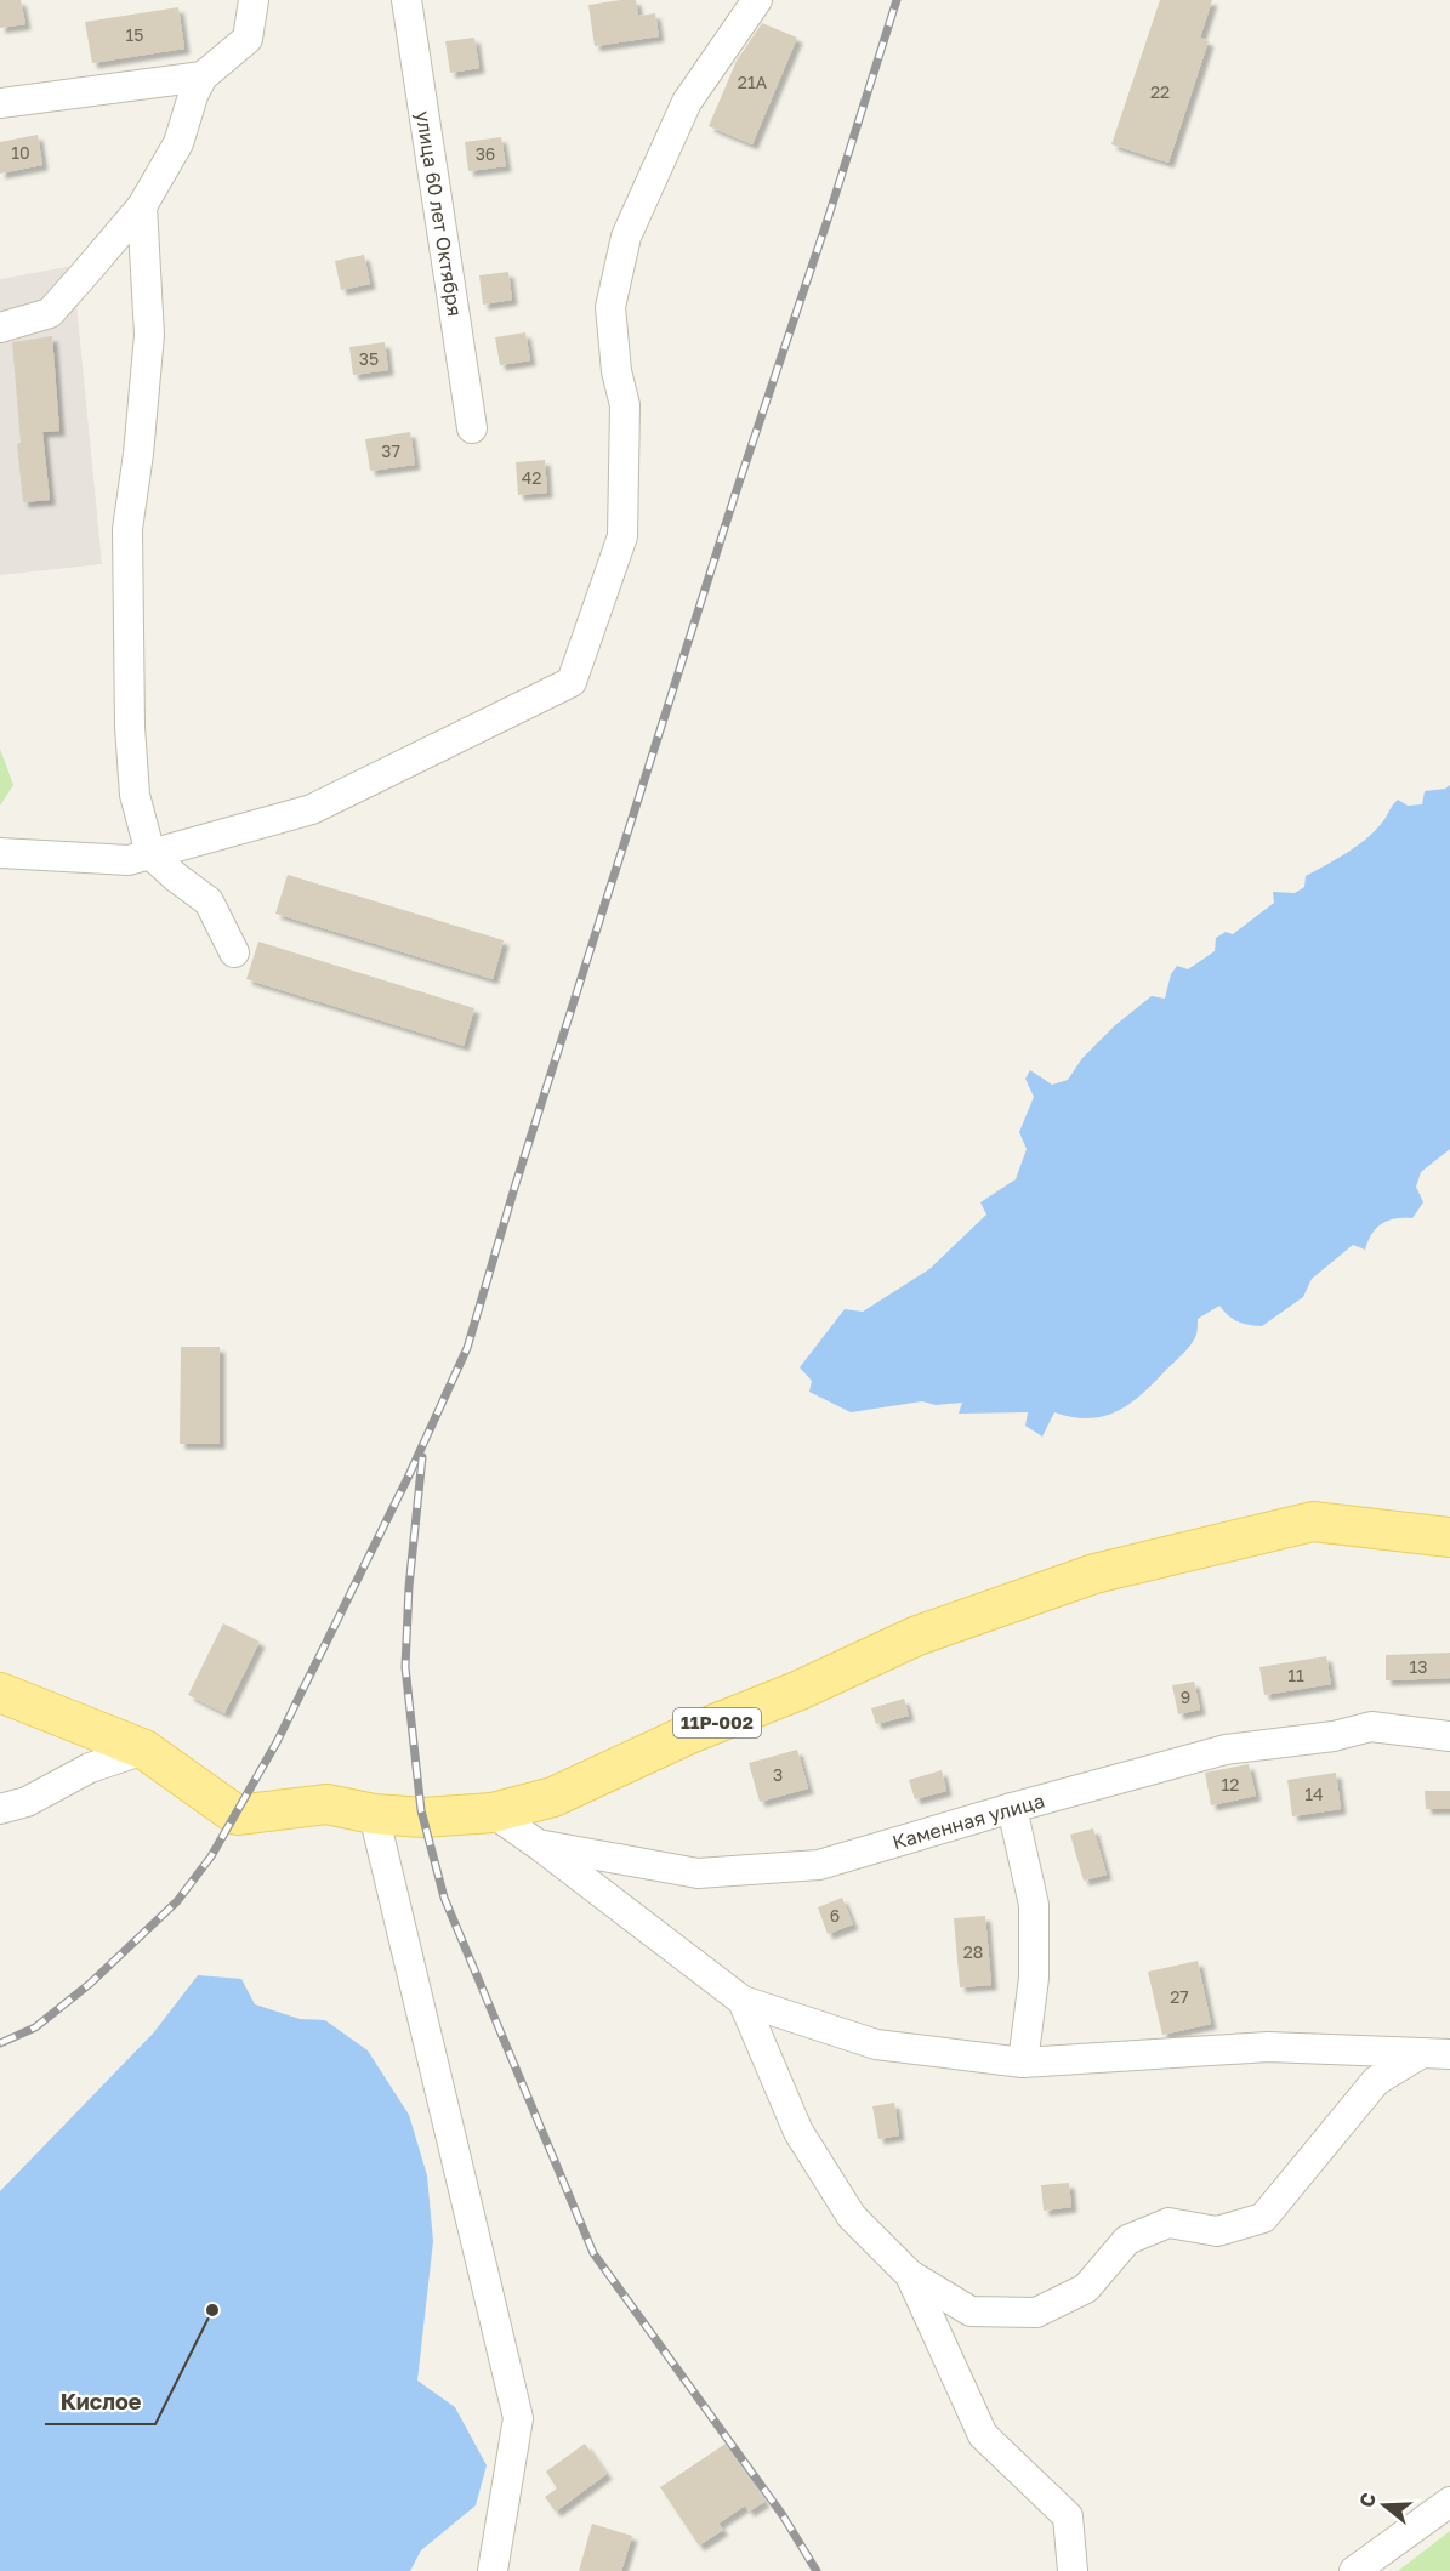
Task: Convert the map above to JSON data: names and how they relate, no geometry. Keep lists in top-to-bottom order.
{
  "streets": {
    "main road": ["11Р-002"],
    "street": ["улица 60 лет Октября", "Каменная улица"]
  },
  "crossings": [
    ["11Р-002", "Каменная улица"]
  ],
  "places": ["Кислое"],
  "house_numbers": [
    "15",
    "21А",
    "22",
    "10",
    "36",
    "35",
    "37",
    "42",
    "13",
    "11",
    "9",
    "3",
    "12",
    "14",
    "6",
    "28",
    "27"
  ],
  "north": "left"
}
